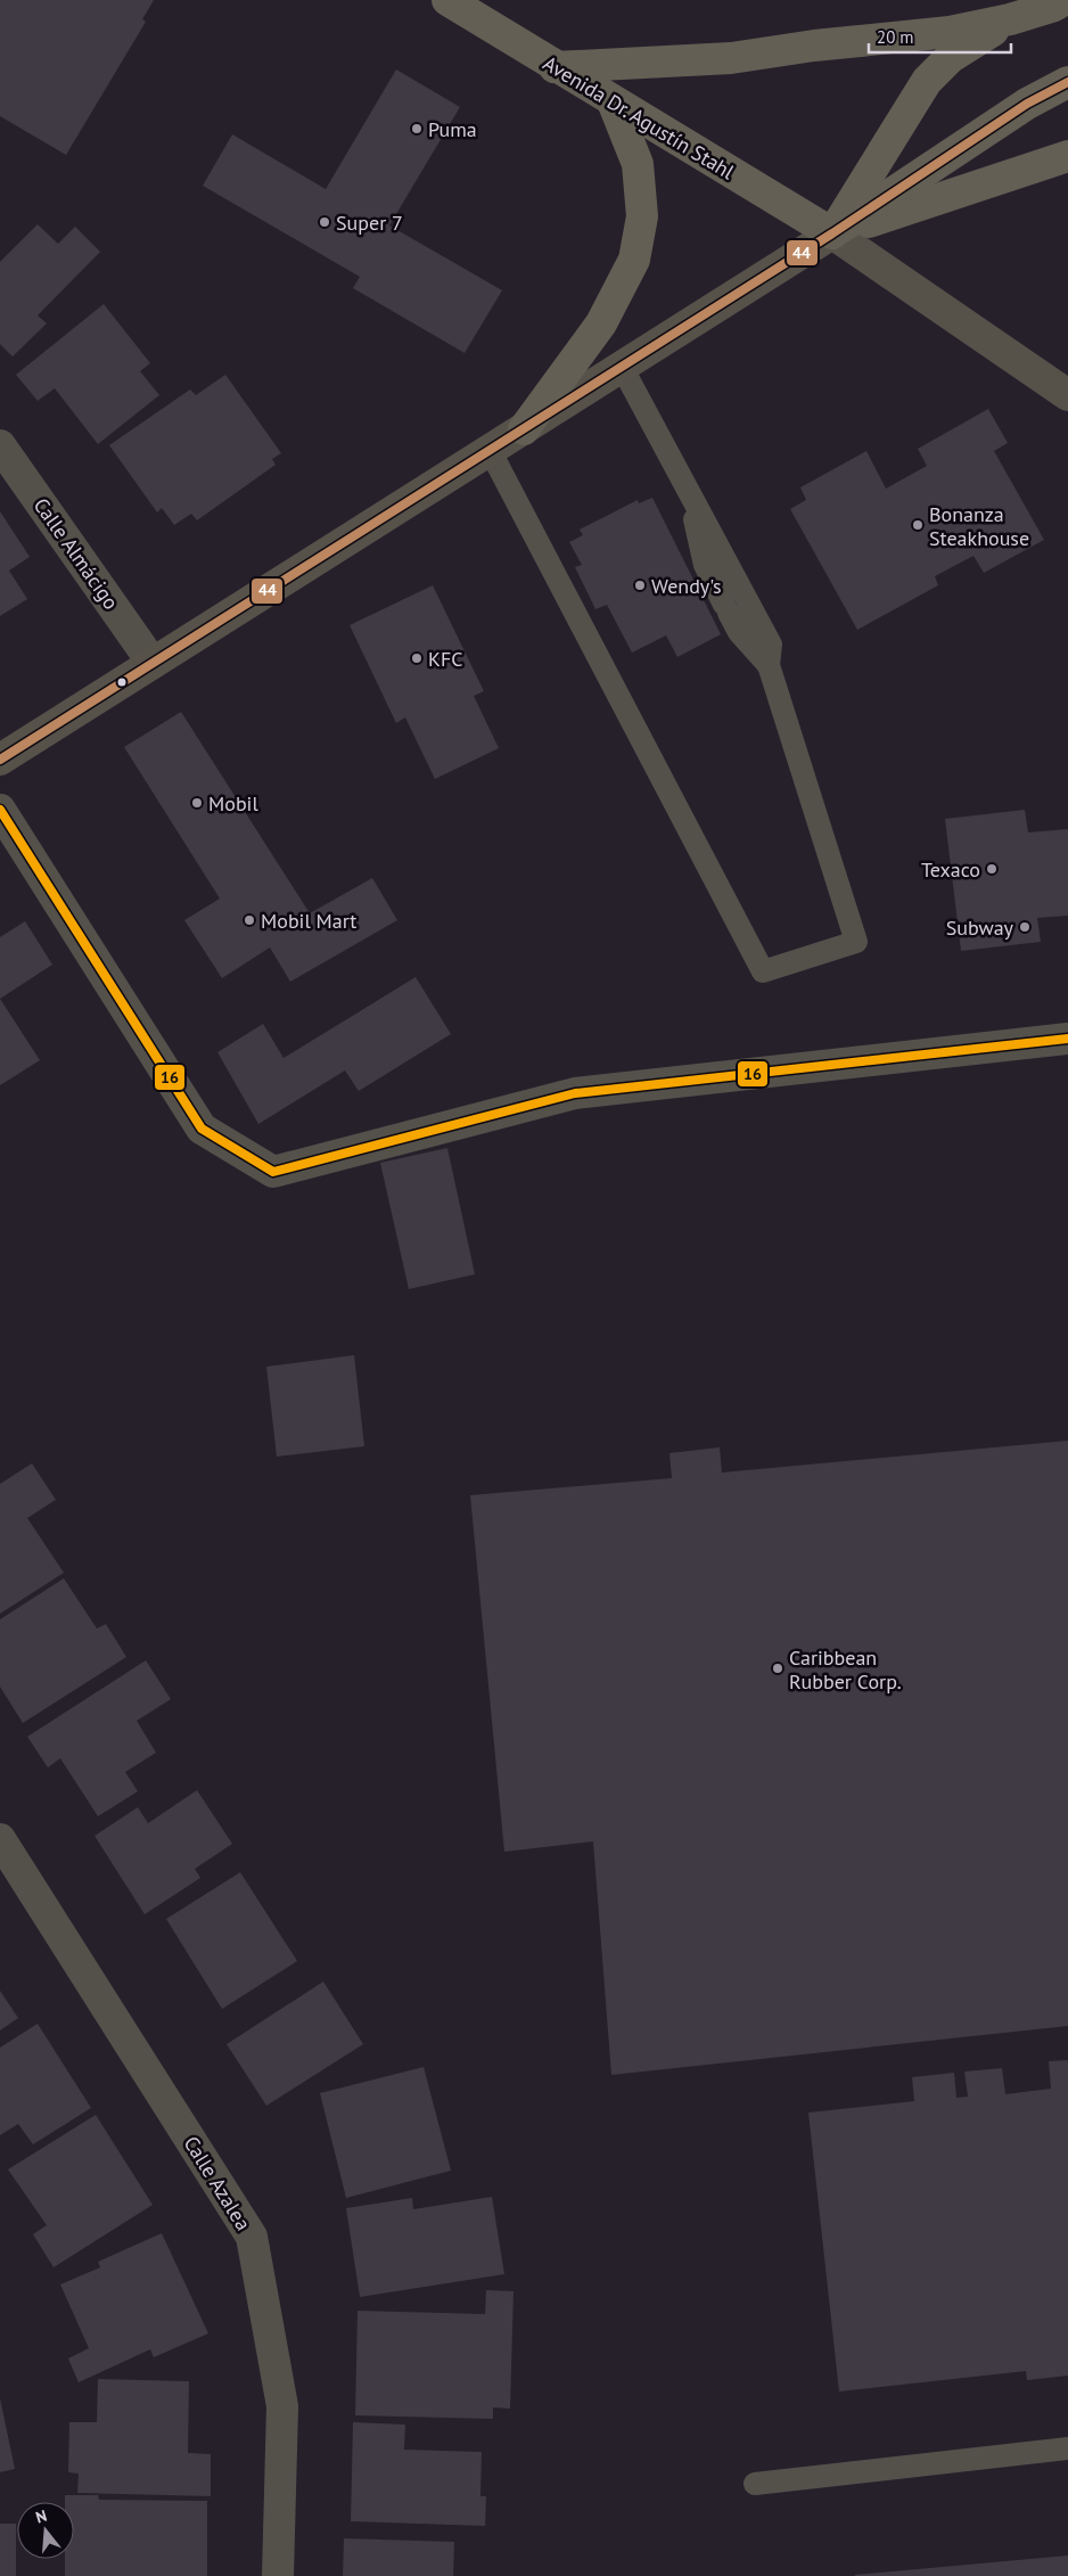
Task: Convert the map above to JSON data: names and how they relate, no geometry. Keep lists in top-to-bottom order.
{
  "streets": {
    "highway": ["Avenida Dr. Agustín Stahl"],
    "street": ["Calle Almácigo", "Calle Azalea"]
  },
  "places": [
    "Puma",
    "Super 7",
    "Bonanza Steakhouse",
    "Wendy's",
    "KFC",
    "Mobil",
    "Texaco",
    "Mobil Mart",
    "Subway",
    "Caribbean Rubber Corp."
  ],
  "lines": ["transit line 44", "transit line 16"],
  "scale_bar": "20 m",
  "north": "top"
}
